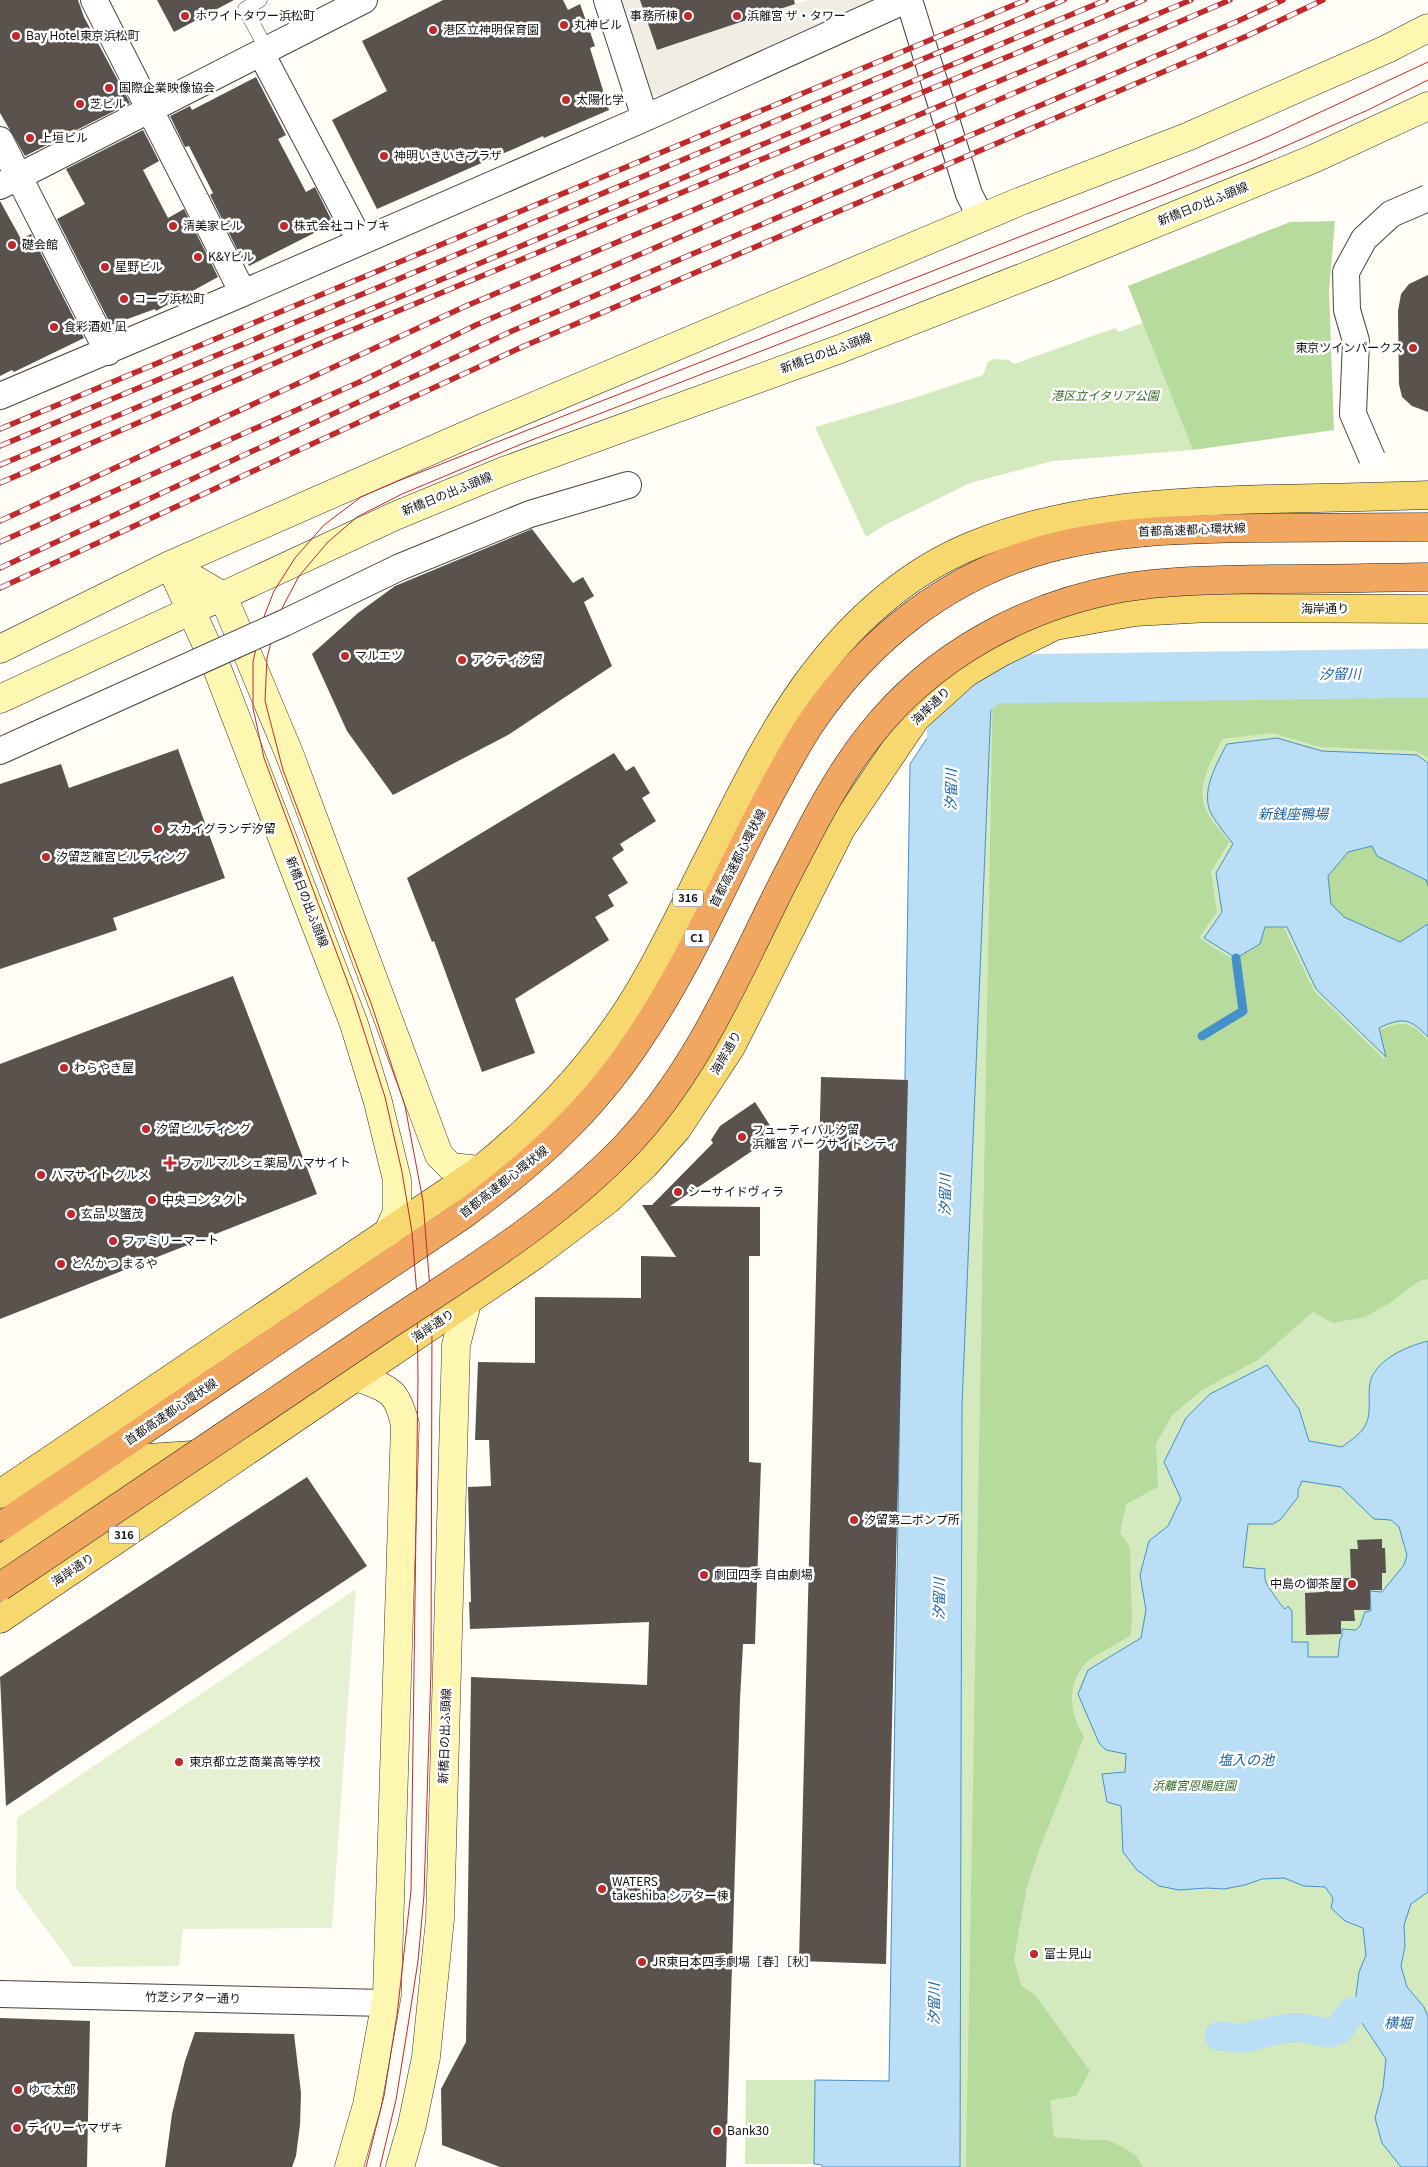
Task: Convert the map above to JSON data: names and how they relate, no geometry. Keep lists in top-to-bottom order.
{
  "streets": {
    "highway": ["首都高速都心環状線", "C1"],
    "main road": ["新橋日の出ふ頭線", "海岸通り", "316"],
    "street": ["竹芝シアター通り"]
  },
  "crossings": [
    ["新橋日の出ふ頭線", "海岸通り"],
    ["新橋日の出ふ頭線", "316"]
  ],
  "water": [
    "汐留川",
    "新銭座鴨場",
    "塩入の池",
    "横堀"
  ],
  "parks": ["港区立イタリア公園", "浜離宮恩賜庭園"],
  "places": {
    "other": [
      "ホワイトタワー浜松町",
      "事務所棟",
      "浜離宮 ザ・タワー",
      "丸神ビル",
      "港区立神明保育園",
      "Bay Hotel東京浜松町",
      "国際企業映像協会",
      "太陽化学",
      "芝ビル",
      "上垣ビル",
      "神明いきいきプラザ",
      "清美家ビル",
      "株式会社コトブキ",
      "礎会館",
      "K&Yビル",
      "星野ビル",
      "コープ浜松町",
      "食彩酒処 凪",
      "東京ツインパークス",
      "マルエツ",
      "アクティ汐留",
      "スカイグランデ汐留",
      "汐留芝離宮ビルディング",
      "わらやき屋",
      "汐留ビルディング",
      "フューティバル汐留 浜離宮 パークサイドシティ",
      "ハマサイト グルメ",
      "シーサイドヴィラ",
      "中央コンタクト",
      "玄品 以蟹茂",
      "ファミリーマート",
      "とんかつ まるや",
      "汐留第二ポンプ所",
      "劇団四季 自由劇場",
      "中島の御茶屋",
      "東京都立芝商業高等学校",
      "WATERS takeshiba シアター棟",
      "富士見山",
      "JR東日本四季劇場［春］［秋］",
      "ゆで太郎",
      "デイリーヤマザキ",
      "Bank30"
    ],
    "health": ["ファルマルシェ薬局 ハマサイト"]
  }
}
